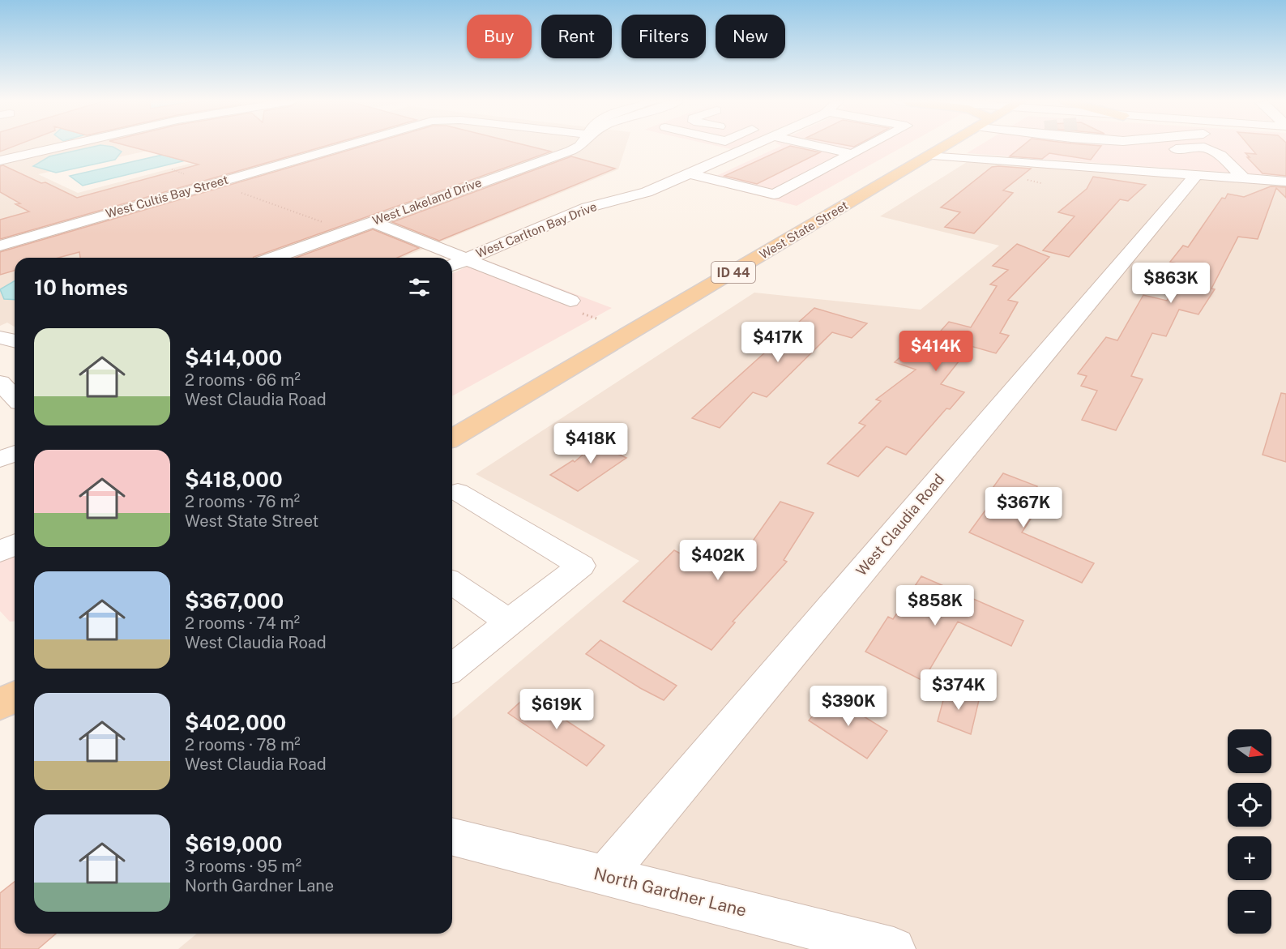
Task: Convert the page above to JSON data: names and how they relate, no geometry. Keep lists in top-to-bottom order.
{
  "streets": {
    "main road": ["West State Street", "ID 44"],
    "street": [
      "West Cultis Bay Street",
      "West Lakeland Drive",
      "West Carlton Bay Drive",
      "West Claudia Road",
      "North Gardner Lane"
    ]
  },
  "crossings": [
    ["West Claudia Road", "North Gardner Lane"]
  ],
  "north": "right",
  "page": {
    "chip": [
      "Buy",
      "Rent",
      "Filters",
      "New"
    ],
    "heading": "10 homes",
    "price": [
      "$863K",
      "$417K",
      "$414K",
      "$418K",
      "$367K",
      "$402K",
      "$858K",
      "$374K",
      "$390K",
      "$619K"
    ],
    "list": [
      {
        "name": "$414,000",
        "note": "2 rooms · 66 m² · West Claudia Road"
      },
      {
        "name": "$418,000",
        "note": "2 rooms · 76 m² · West State Street"
      },
      {
        "name": "$367,000",
        "note": "2 rooms · 74 m² · West Claudia Road"
      },
      {
        "name": "$402,000",
        "note": "2 rooms · 78 m² · West Claudia Road"
      },
      {
        "name": "$619,000",
        "note": "3 rooms · 95 m² · North Gardner Lane"
      }
    ],
    "map_buttons": ["+", "−"]
  }
}
